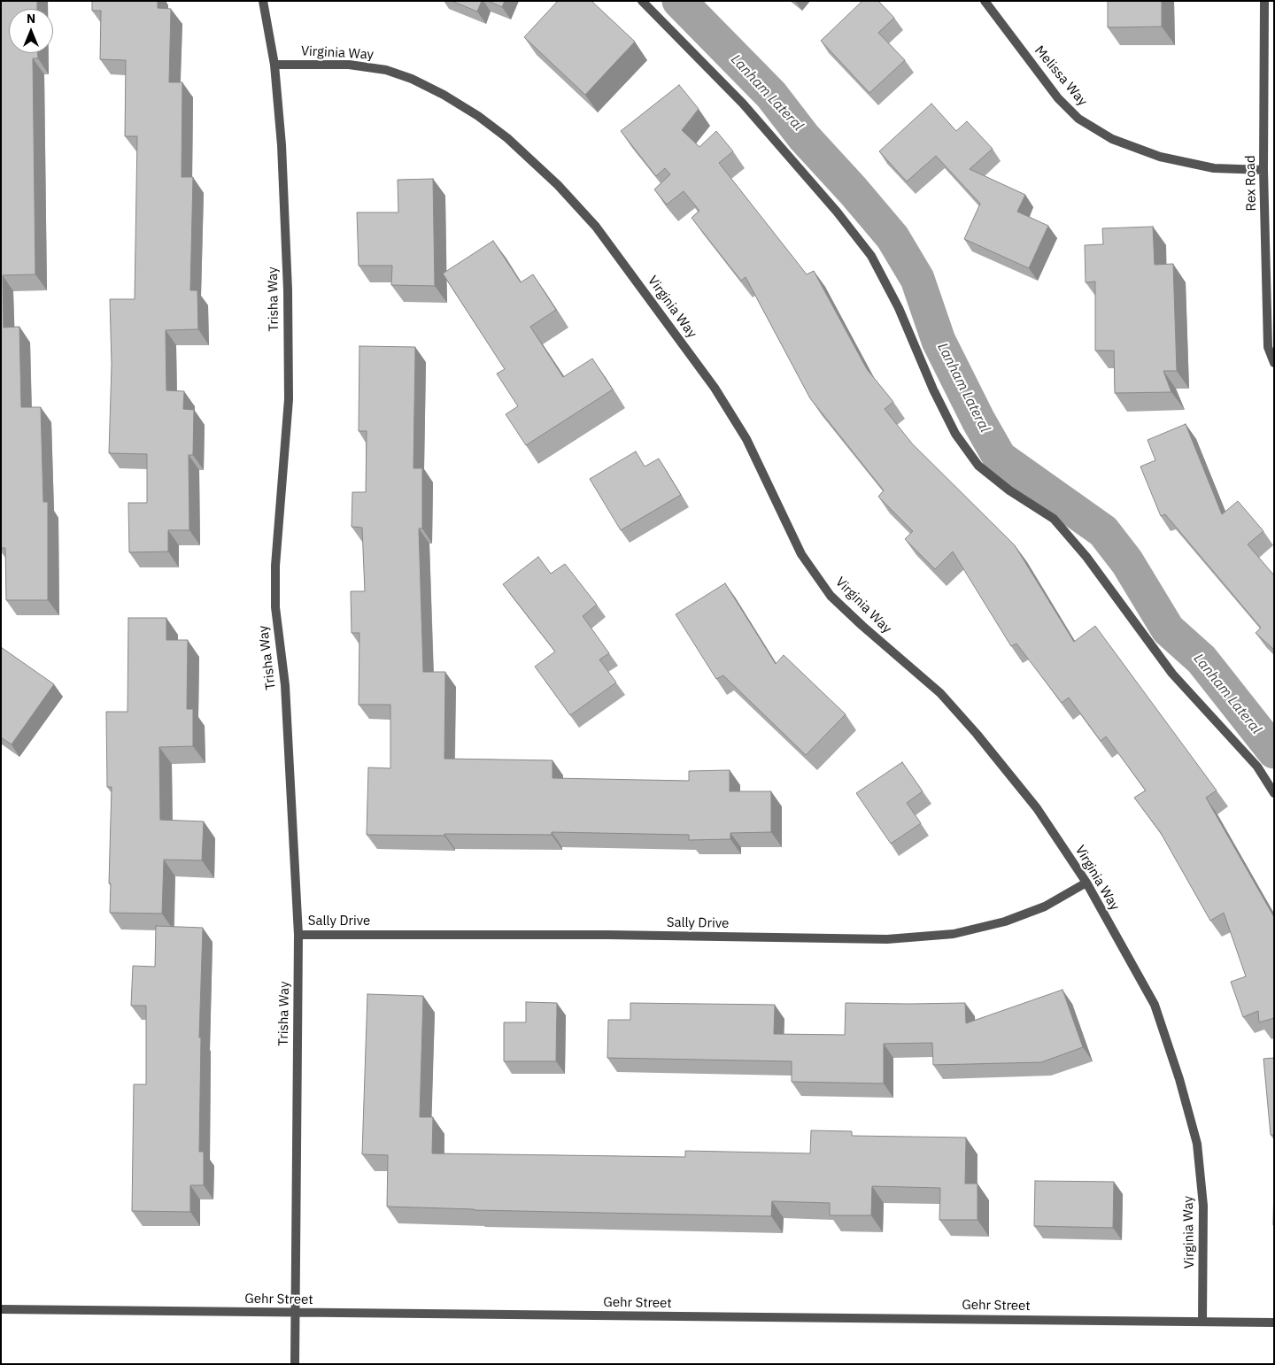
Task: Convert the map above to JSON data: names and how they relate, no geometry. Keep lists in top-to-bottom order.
{
  "streets": {
    "street": [
      "Virginia Way",
      "Melissa Way",
      "Rex Road",
      "Trisha Way",
      "Sally Drive",
      "Gehr Street"
    ]
  },
  "crossings": [
    ["Virginia Way", "Trisha Way"],
    ["Virginia Way", "Sally Drive"],
    ["Virginia Way", "Gehr Street"],
    ["Melissa Way", "Rex Road"],
    ["Trisha Way", "Sally Drive"],
    ["Trisha Way", "Gehr Street"]
  ],
  "water": ["Lanham Lateral"],
  "north": "top"
}
